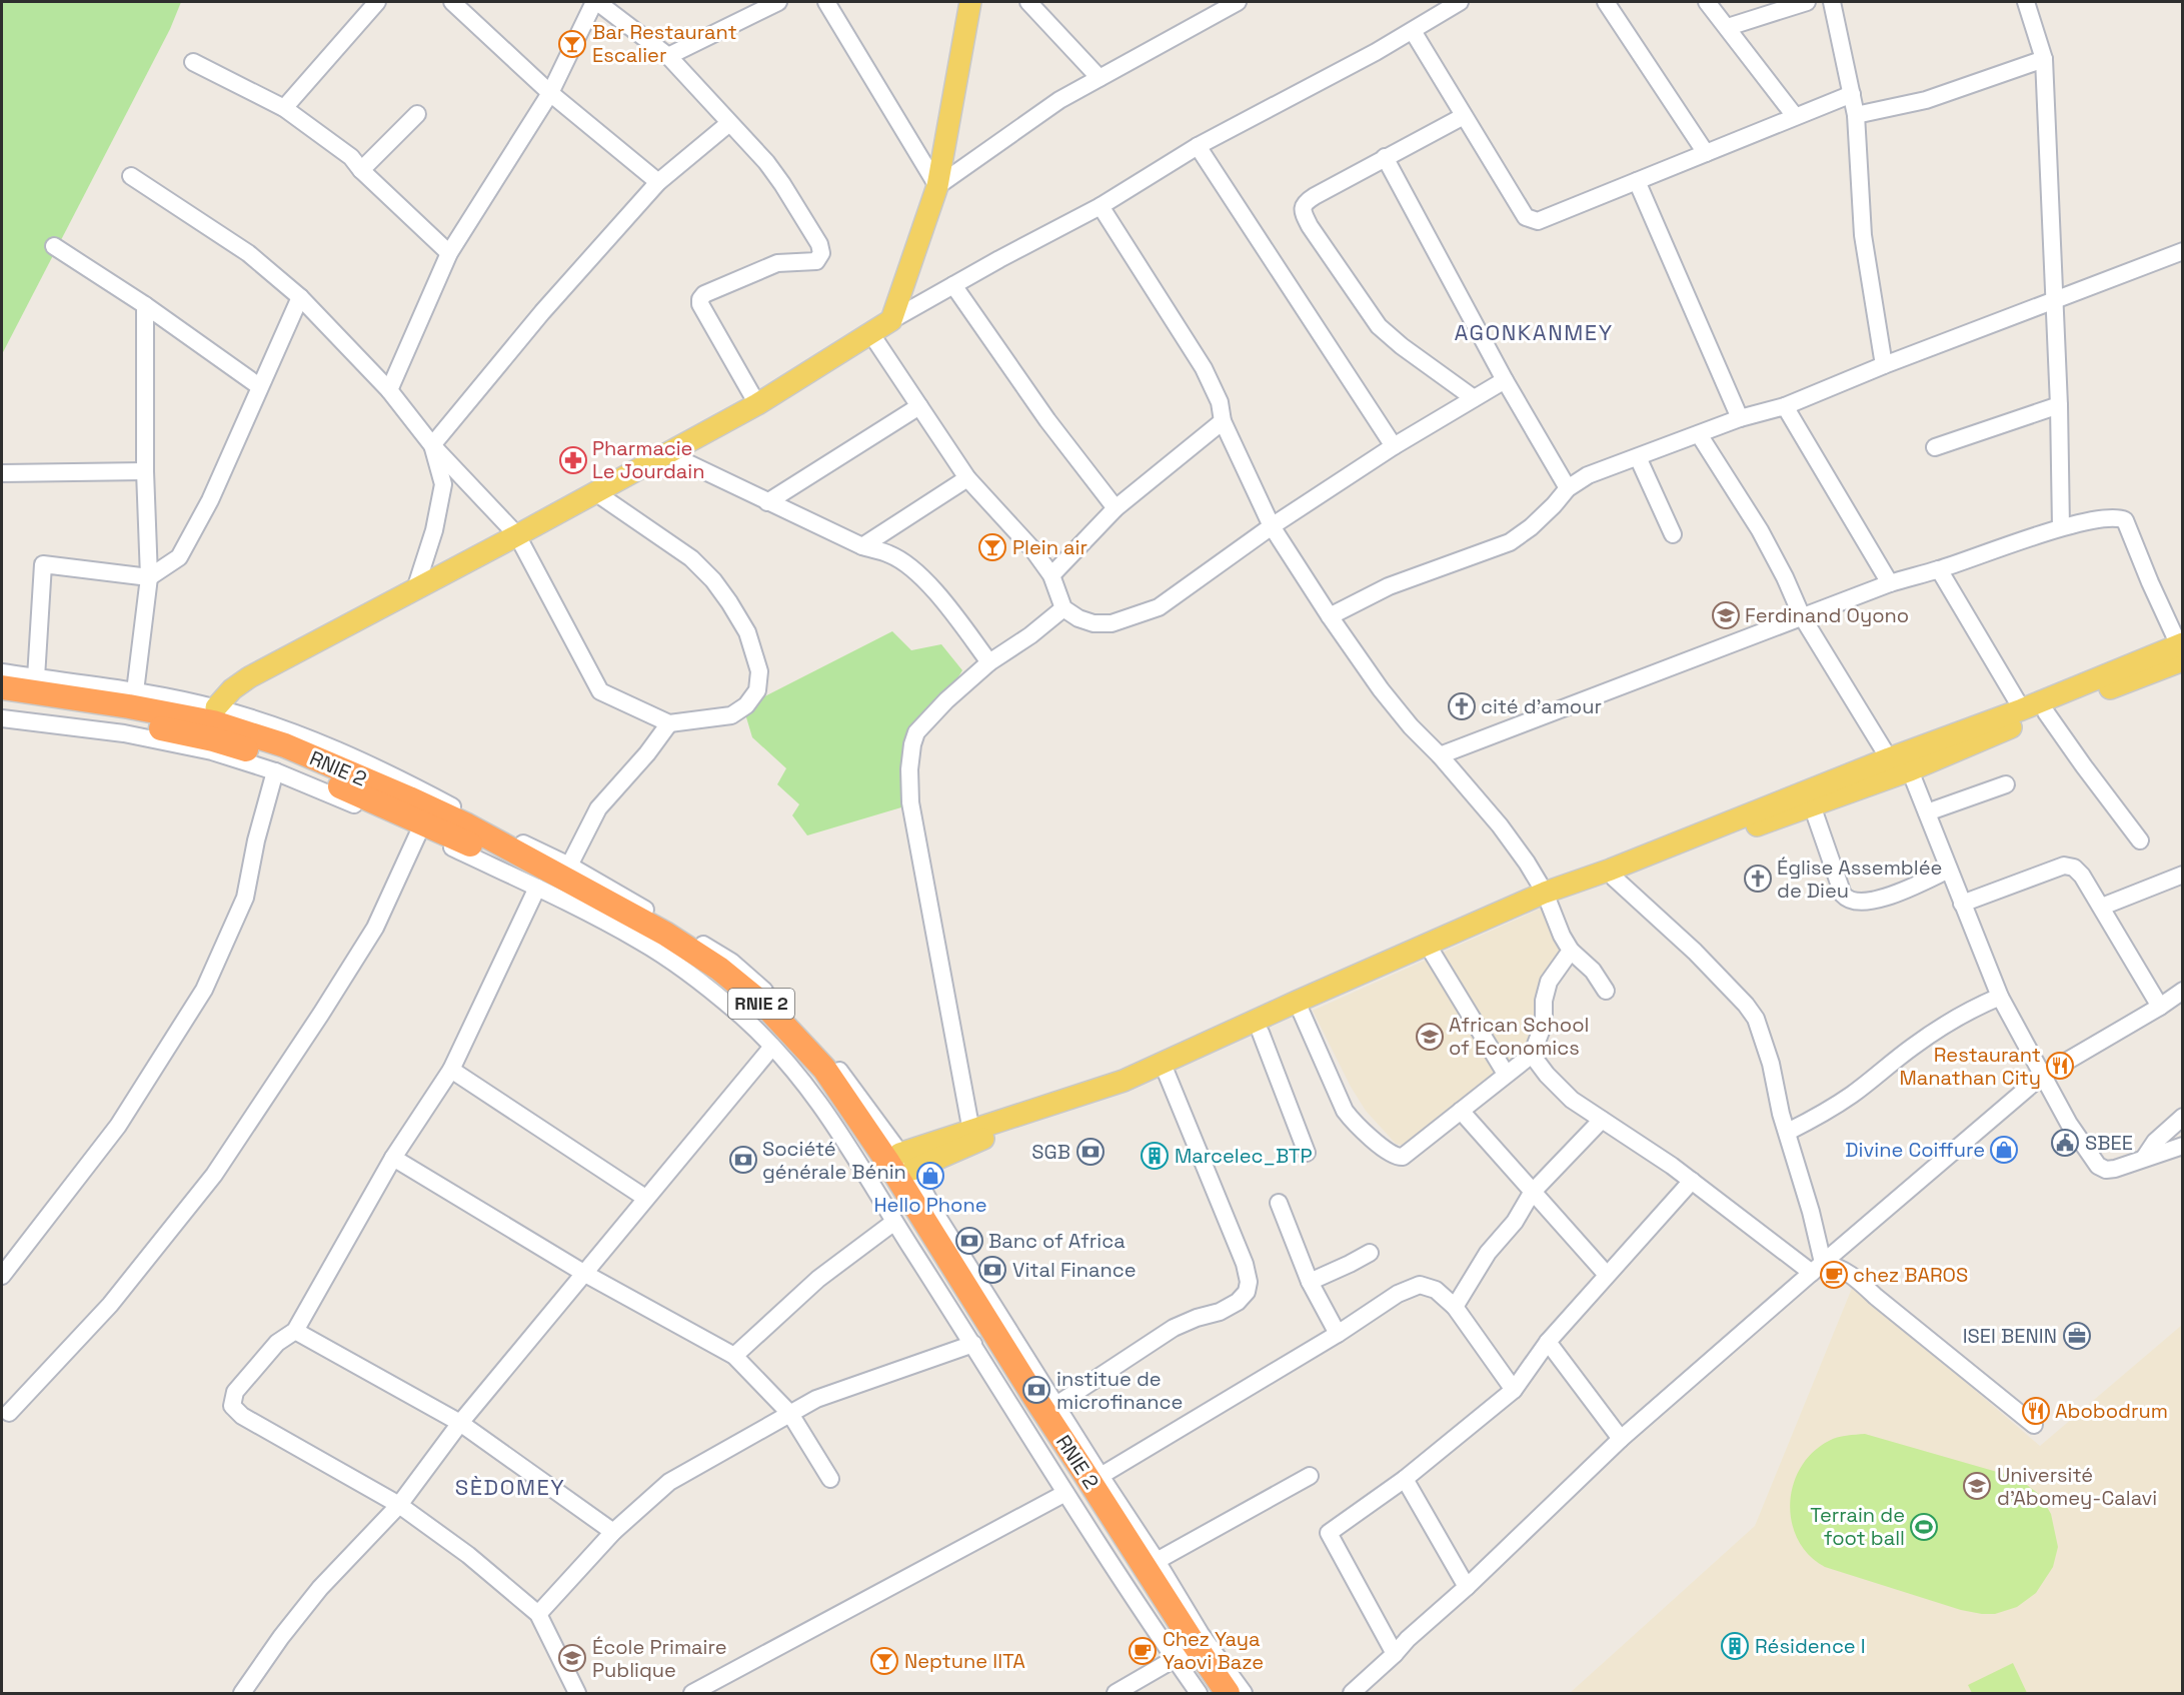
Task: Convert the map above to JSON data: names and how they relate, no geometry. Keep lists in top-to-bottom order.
{
  "streets": {
    "highway": ["RNIE 2"]
  },
  "districts": ["AGONKANMEY", "SÈDOMEY"],
  "places": {
    "bar": ["Bar Restaurant Escalier", "Plein air", "Neptune IITA"],
    "pharmacy": ["Pharmacie Le Jourdain"],
    "school or university": [
      "Ferdinand Oyono",
      "African School of Economics",
      "Université d'Abomey-Calavi",
      "École Primaire Publique"
    ],
    "church": ["cité d'amour", "Église Assemblée de Dieu"],
    "restaurant": ["Restaurant Manathan City", "Abobodrum"],
    "public building": ["SBEE"],
    "shop": ["Divine Coiffure", "Hello Phone"],
    "bank": [
      "SGB",
      "Société générale Bénin",
      "Banc of Africa",
      "Vital Finance",
      "institue de microfinance"
    ],
    "building": ["Marcelec_BTP", "Résidence I"],
    "cafe": ["chez BAROS", "Chez Yaya Yaovi Baze"],
    "office": ["ISEI BENIN"],
    "sports": ["Terrain de foot ball"]
  }
}
